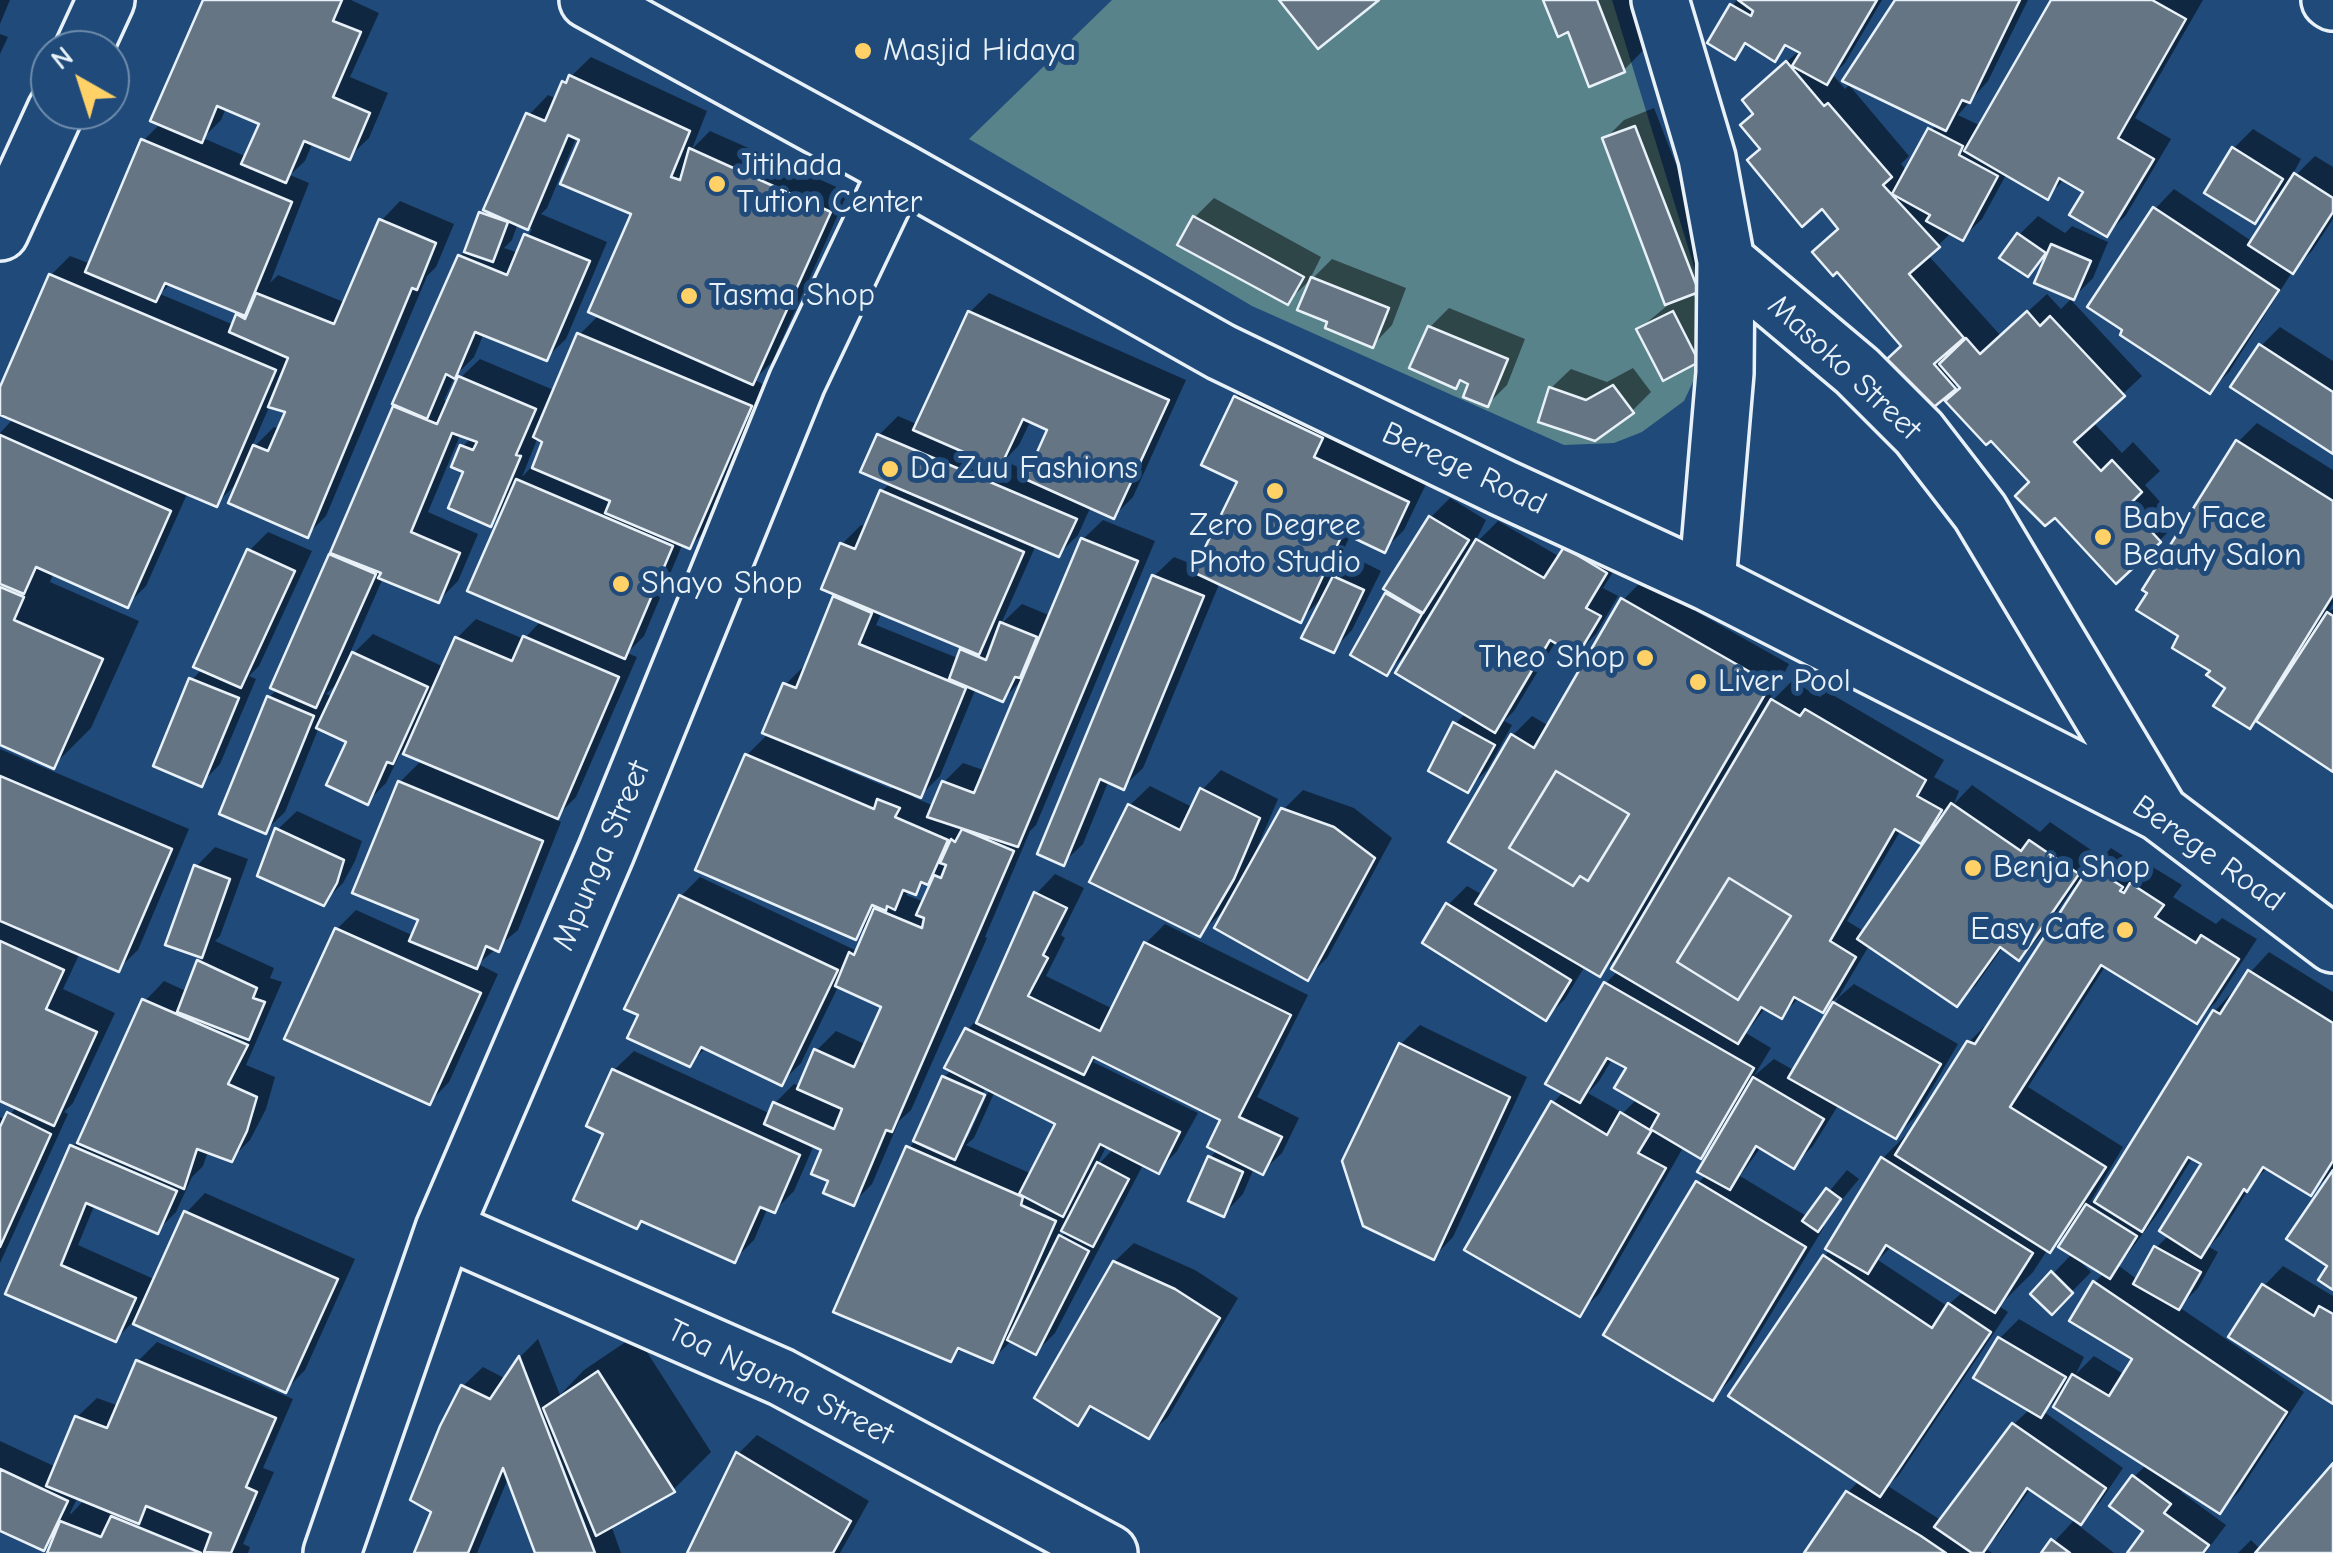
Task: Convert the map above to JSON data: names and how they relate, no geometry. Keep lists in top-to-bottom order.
{
  "streets": {
    "street": [
      "Masoko Street",
      "Berege Road",
      "Mpunga Street",
      "Toa Ngoma Street"
    ]
  },
  "crossings": [
    ["Masoko Street", "Berege Road"],
    ["Berege Road", "Mpunga Street"],
    ["Mpunga Street", "Toa Ngoma Street"]
  ],
  "places": [
    "Masjid Hidaya",
    "Jitihada Tution Center",
    "Tasma Shop",
    "Da Zuu Fashions",
    "Zero Degree Photo Studio",
    "Baby Face Beauty Salon",
    "Shayo Shop",
    "Theo Shop",
    "Liver Pool",
    "Benja Shop",
    "Easy Cafe"
  ],
  "north": "top left"
}
